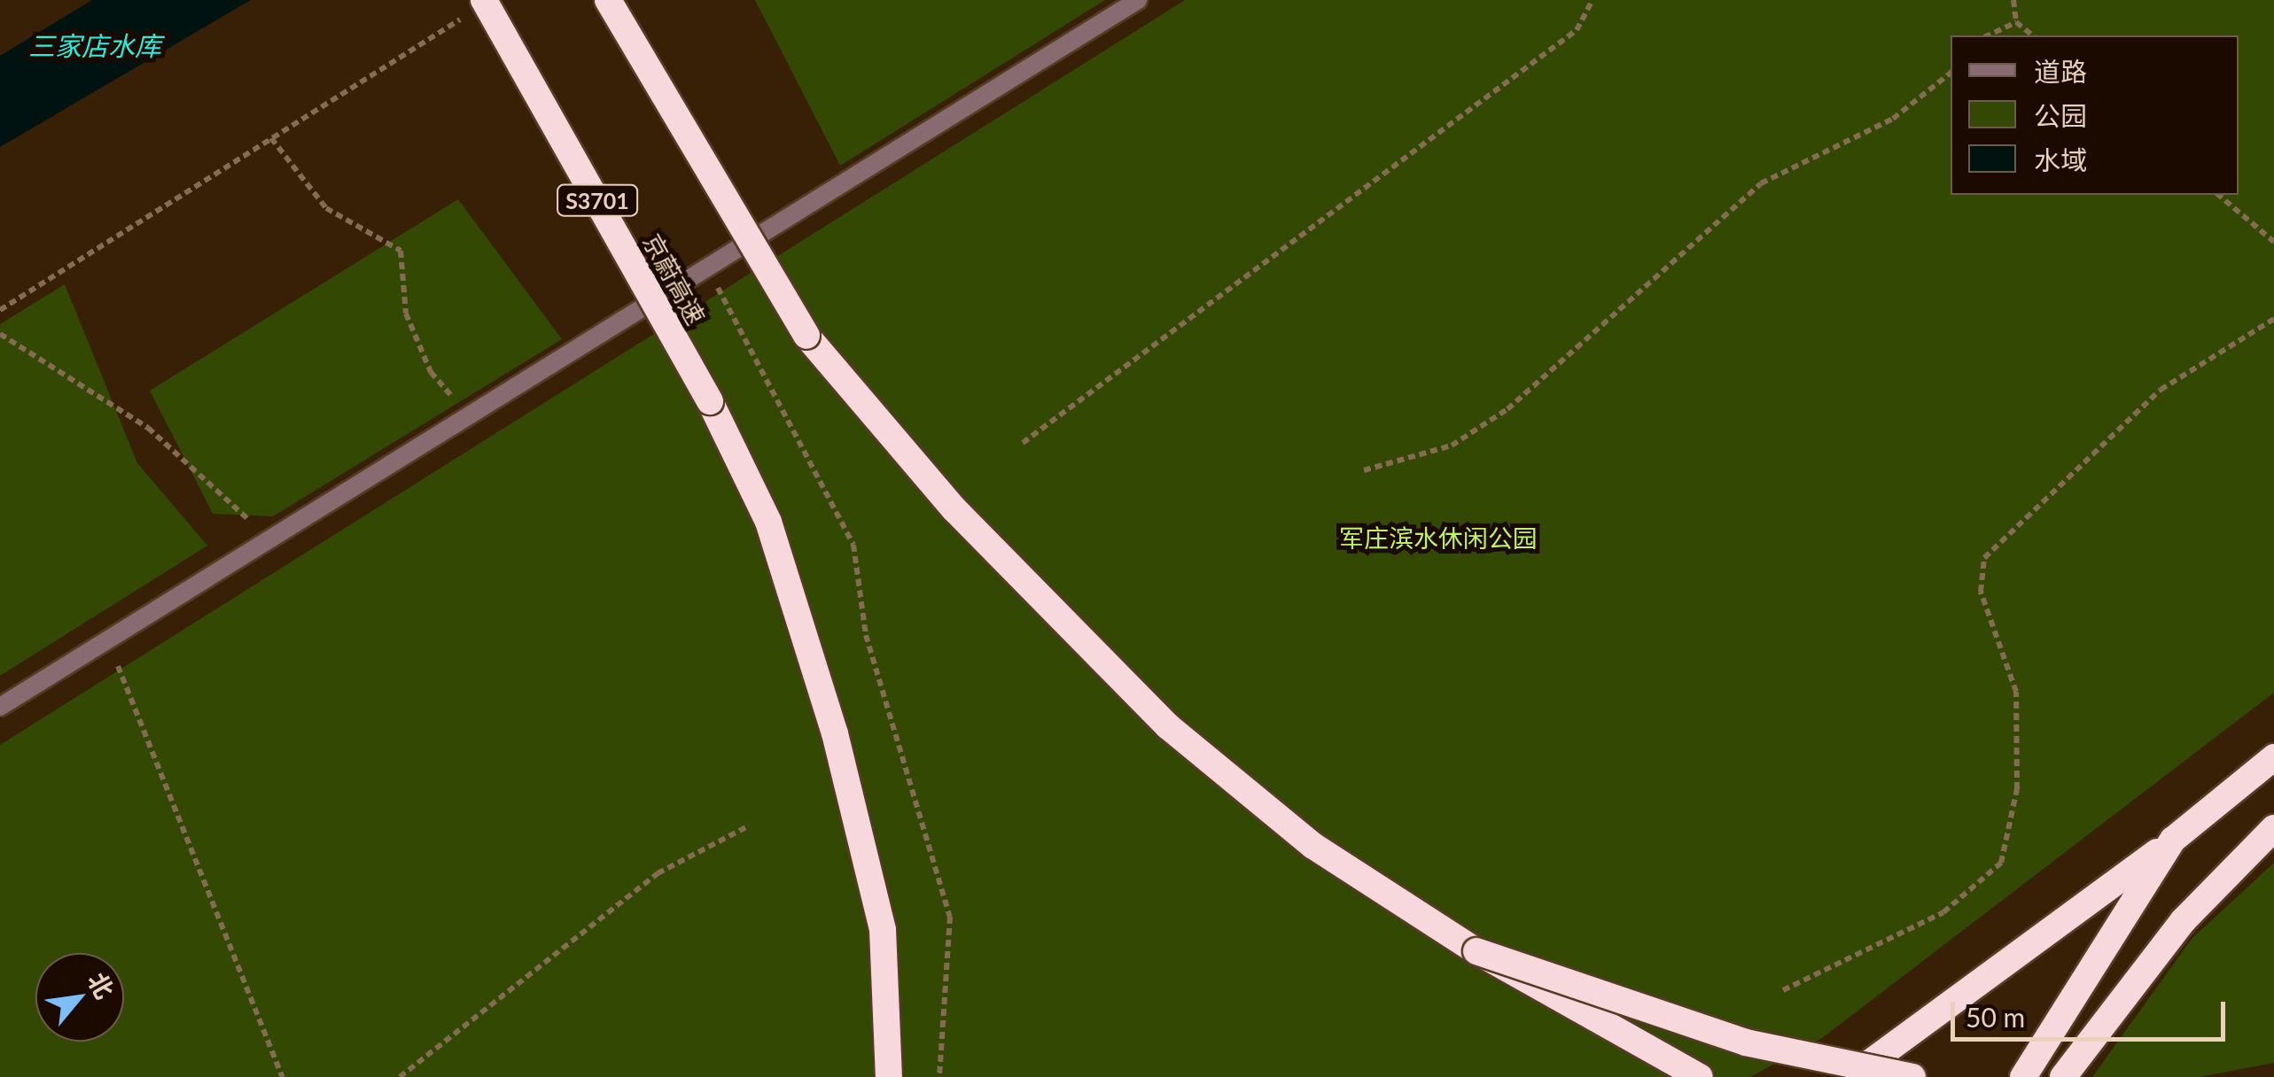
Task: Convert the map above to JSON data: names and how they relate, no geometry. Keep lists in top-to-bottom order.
{
  "streets": {
    "highway": ["S3701", "京蔚高速"]
  },
  "water": ["三家店水库"],
  "parks": ["军庄滨水休闲公园"],
  "legend": ["道路", "公园", "水域"],
  "scale_bar": "50 m",
  "north": "top right"
}
